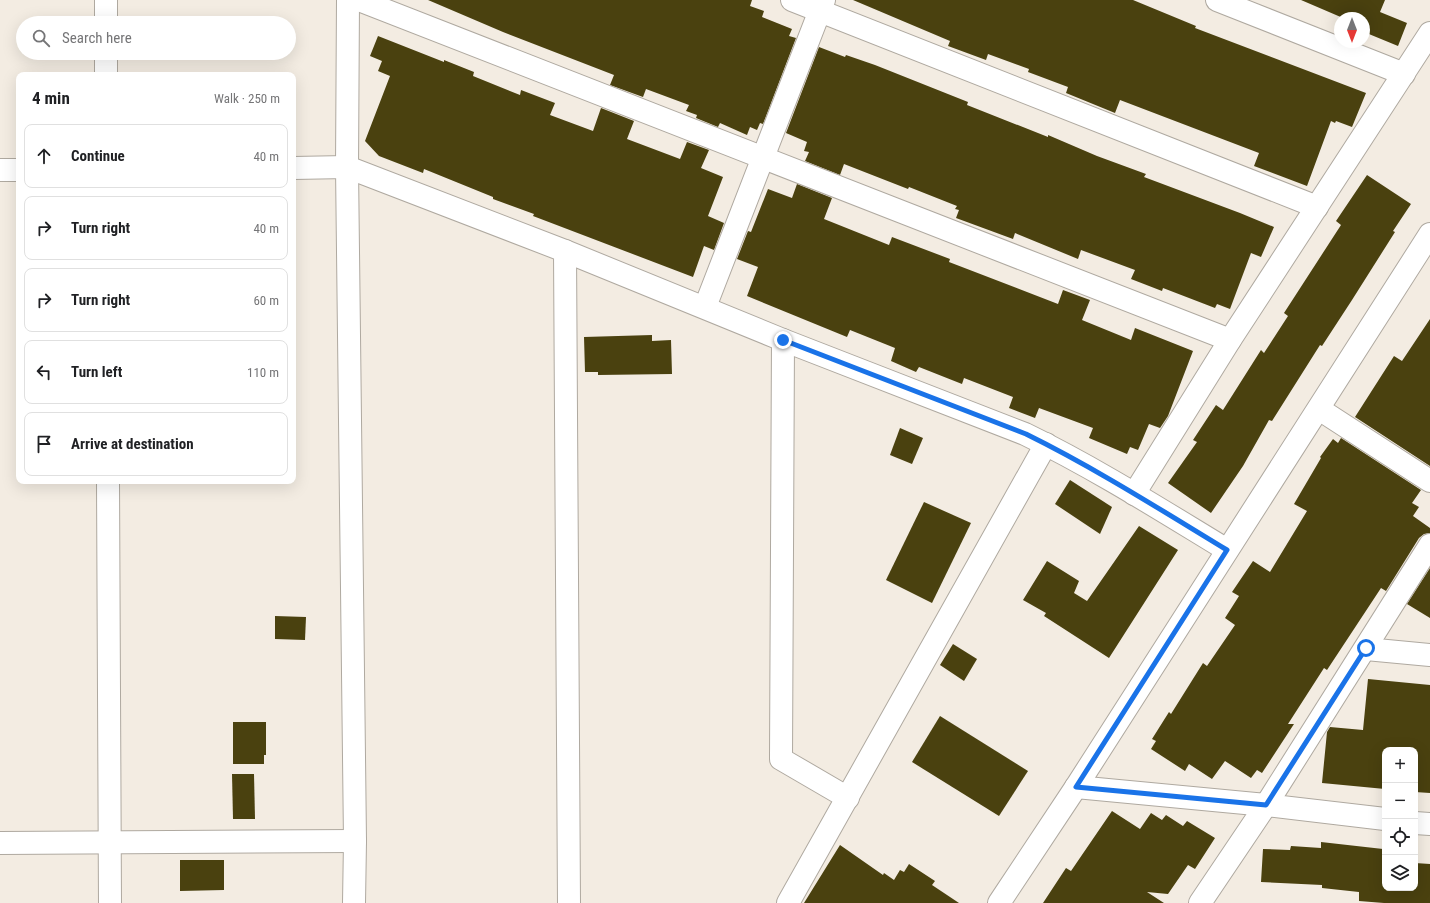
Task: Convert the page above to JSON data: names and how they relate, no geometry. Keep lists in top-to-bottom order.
{
  "north": "bottom",
  "page": {
    "search": "Search here",
    "heading": ["4 min", "Walk · 250 m"],
    "list": [
      ["Continue", "40 m"],
      ["Turn right", "40 m"],
      ["Turn right", "60 m"],
      ["Turn left", "110 m"],
      "Arrive at destination"
    ],
    "map_buttons": ["+", "−"]
  }
}
